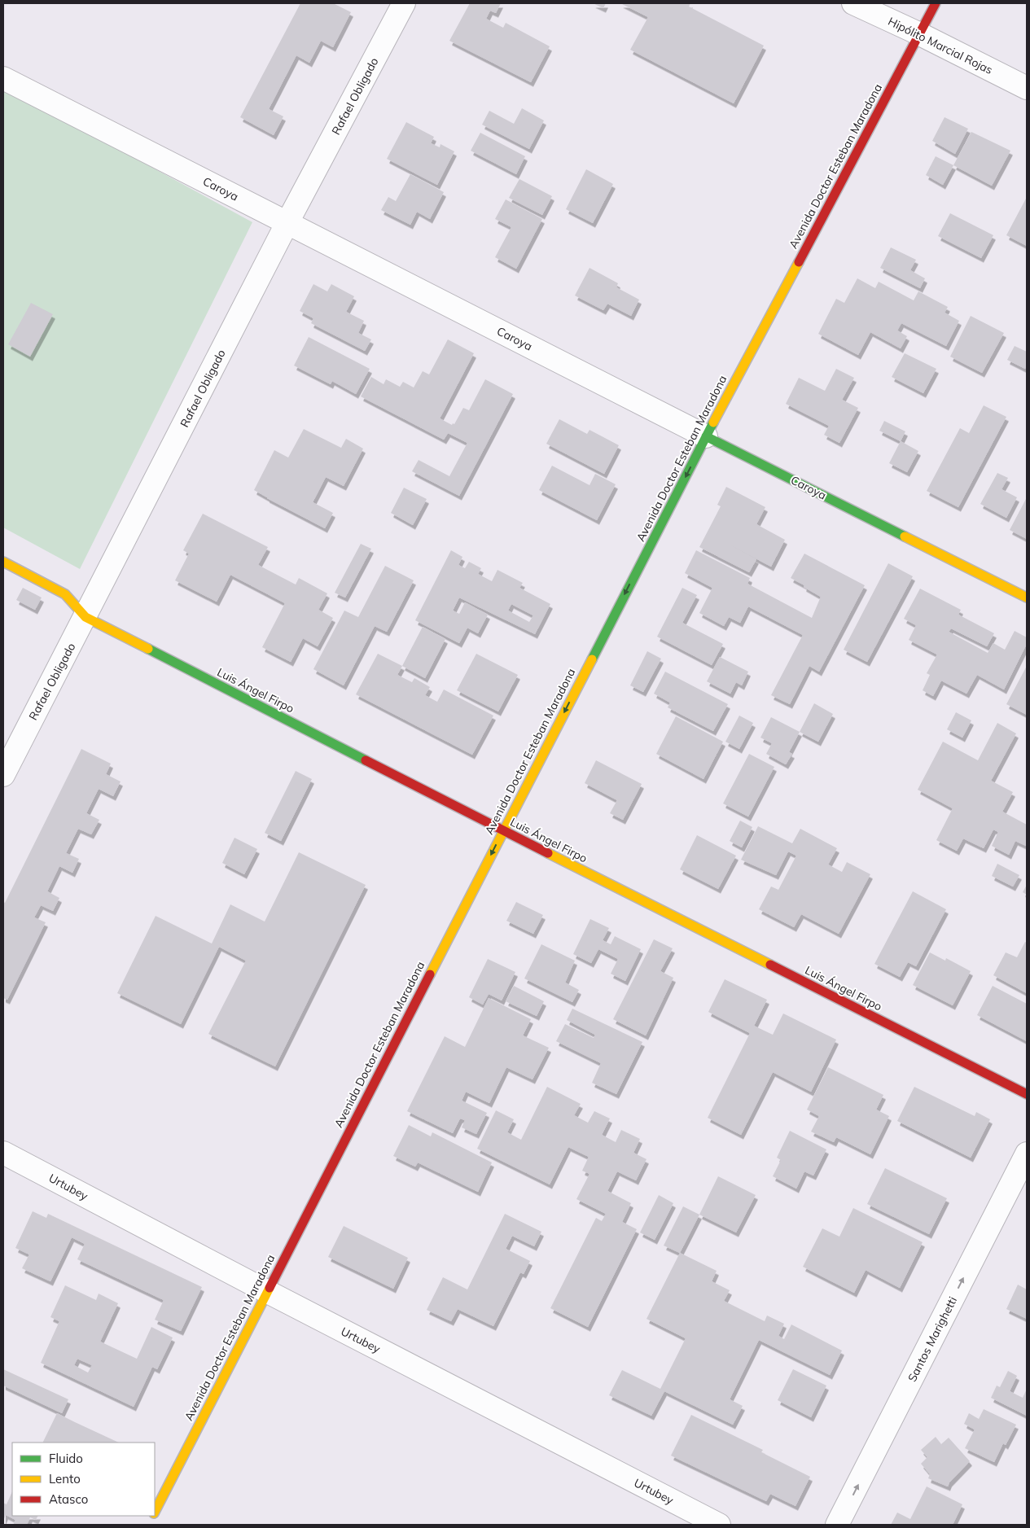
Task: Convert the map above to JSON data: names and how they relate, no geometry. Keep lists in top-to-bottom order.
{
  "streets": {
    "main road": ["Avenida Doctor Esteban Maradona", "Caroya", "Luis Ángel Firpo"],
    "street": [
      "Hipólito Marcial Rojas",
      "Rafael Obligado",
      "Urtubey",
      "Santos Marighetti"
    ]
  },
  "crossings": [
    ["Hipólito Marcial Rojas", "Avenida Doctor Esteban Maradona"],
    ["Rafael Obligado", "Caroya"],
    ["Rafael Obligado", "Luis Ángel Firpo"],
    ["Avenida Doctor Esteban Maradona", "Caroya"],
    ["Avenida Doctor Esteban Maradona", "Luis Ángel Firpo"],
    ["Avenida Doctor Esteban Maradona", "Urtubey"]
  ],
  "one_way": ["Avenida Doctor Esteban Maradona", "Santos Marighetti"],
  "legend": ["Fluido", "Lento", "Atasco"]
}
